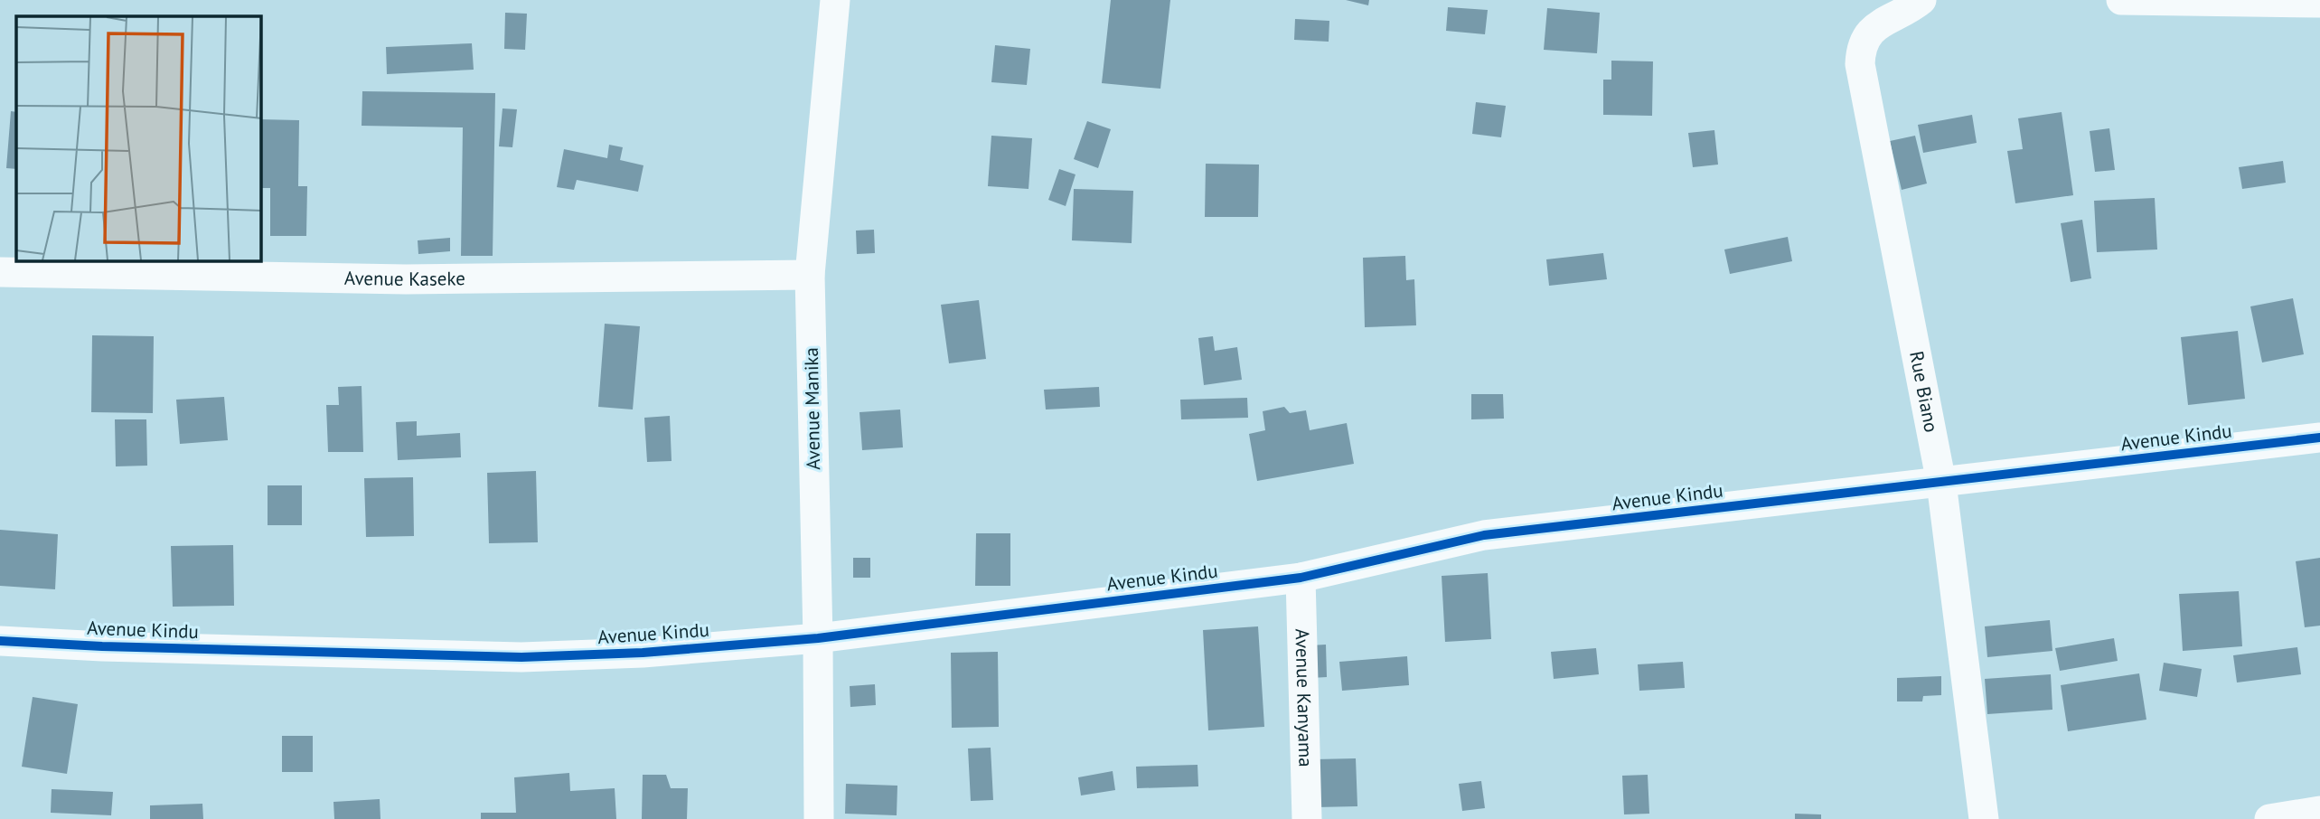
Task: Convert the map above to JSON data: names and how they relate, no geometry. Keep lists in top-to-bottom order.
{
  "streets": {
    "street": [
      "Avenue Kaseke",
      "Rue Biano",
      "Avenue Manika",
      "Avenue Kindu",
      "Avenue Kanyama"
    ]
  },
  "crossings": [
    ["Avenue Kaseke", "Avenue Manika"],
    ["Rue Biano", "Avenue Kindu"],
    ["Avenue Manika", "Avenue Kindu"],
    ["Avenue Kindu", "Avenue Kanyama"]
  ]
}
